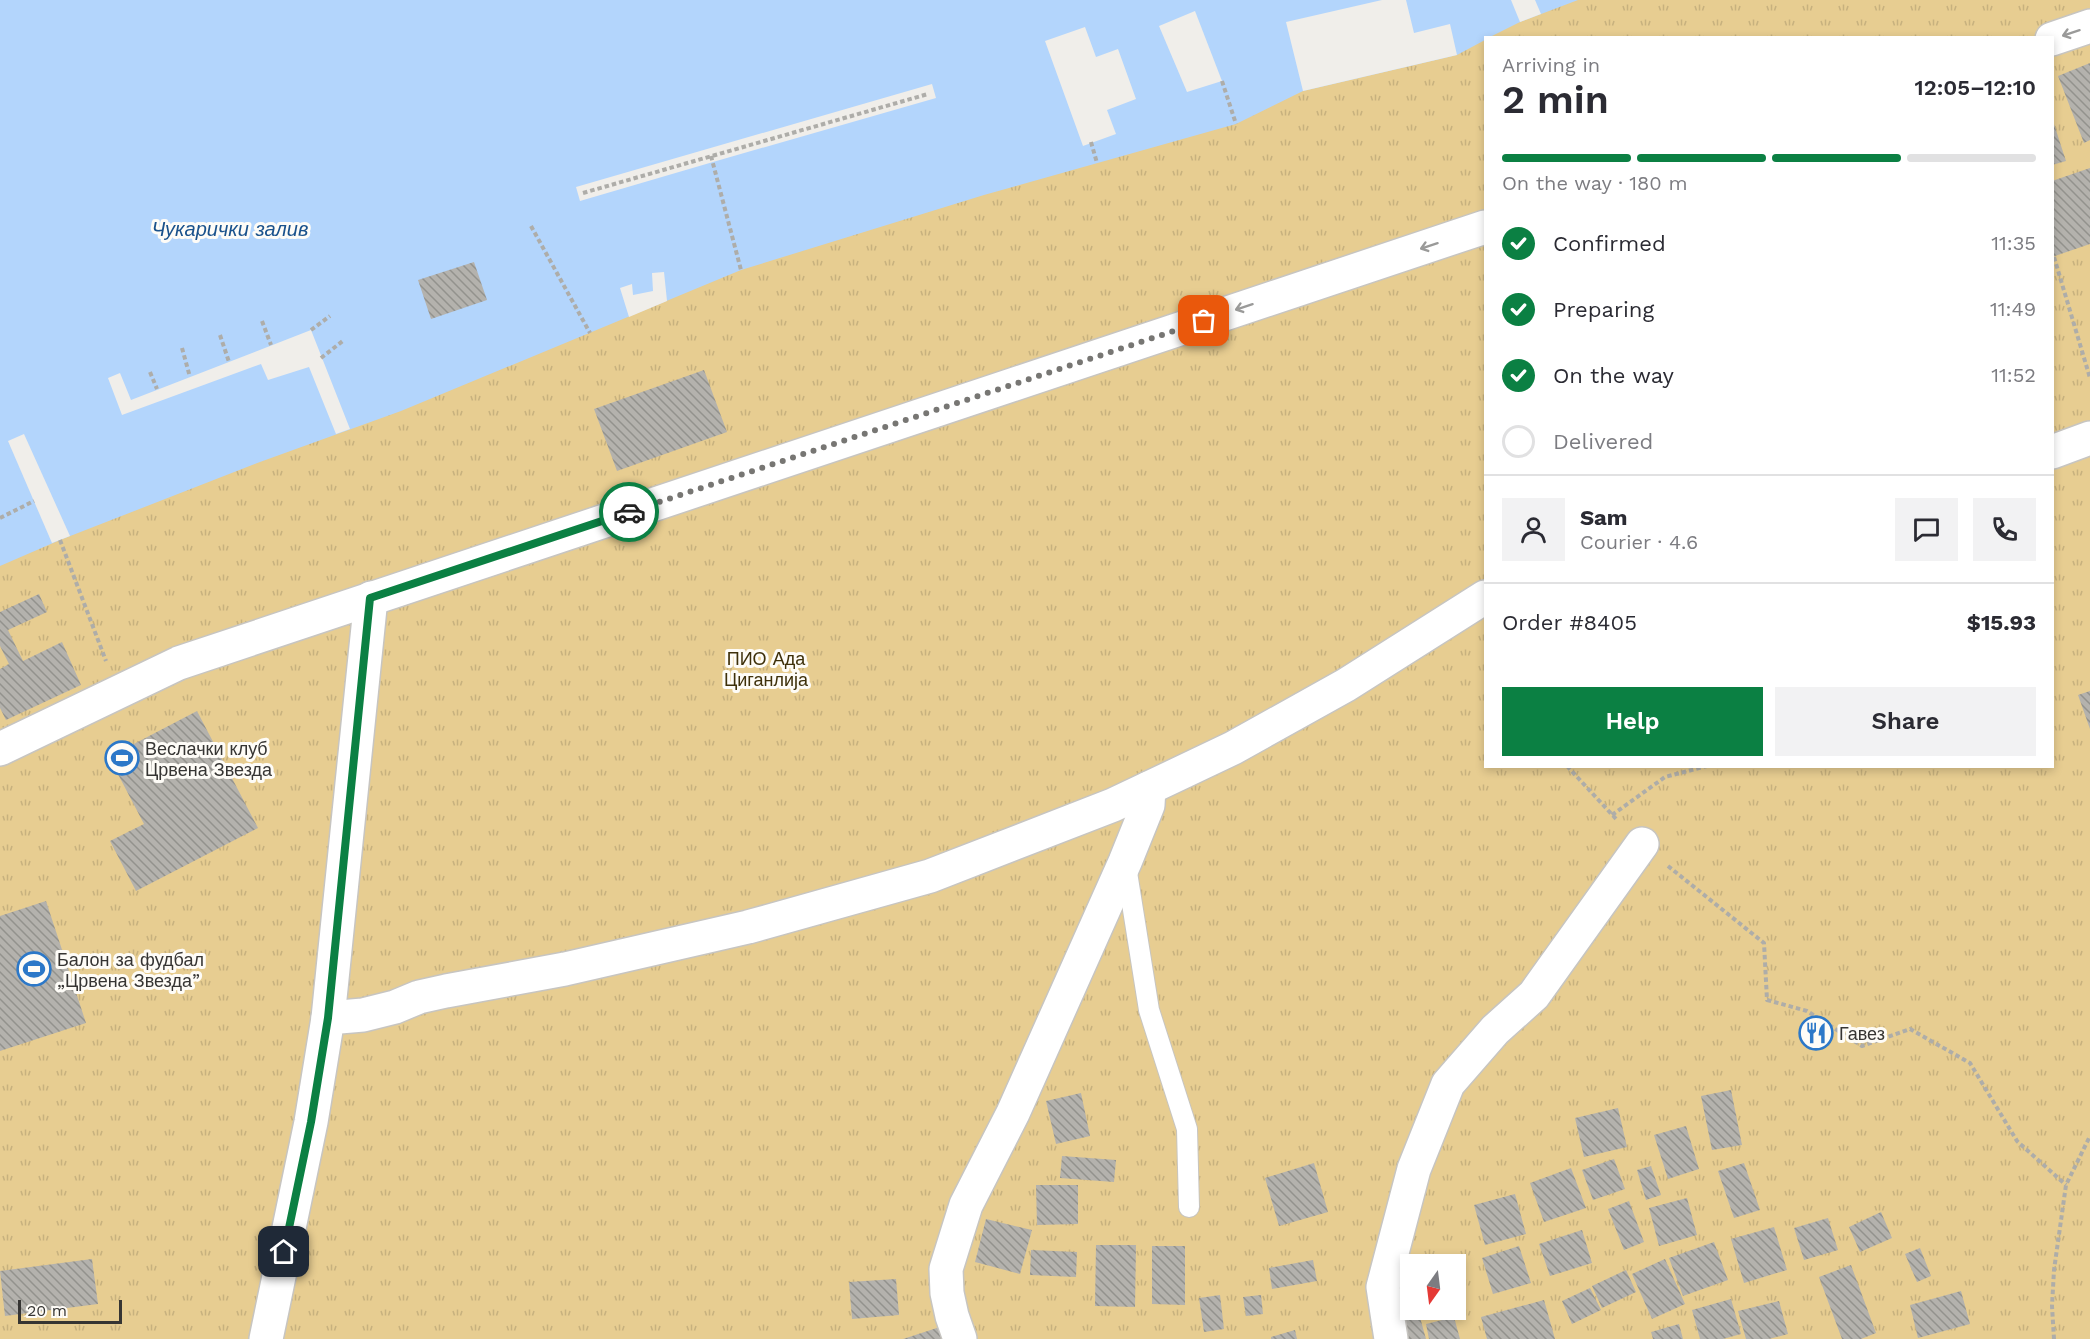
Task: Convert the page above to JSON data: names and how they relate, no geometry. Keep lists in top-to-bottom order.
{
  "water": ["Чукарички залив"],
  "parks": ["ПИО Ада Циганлија"],
  "places": {
    "sports": ["Веслачки клуб Црвена Звезда", "Балон за фудбал „Црвена Звезда”"],
    "restaurant": ["Гавез"]
  },
  "scale_bar": "20 m",
  "north": "bottom",
  "page": {
    "heading": ["2 min", "Arriving in", "12:05–12:10"],
    "panel": [
      "Sam",
      "Courier · 4.6",
      "Order #8405",
      "$15.93"
    ],
    "bar": "On the way · 180 m",
    "list": [
      ["Confirmed", "11:35"],
      ["Preparing", "11:49"],
      ["On the way", "11:52"],
      "Delivered"
    ],
    "buttons": ["Help", "Share"],
    "scale": "20 m"
  }
}
